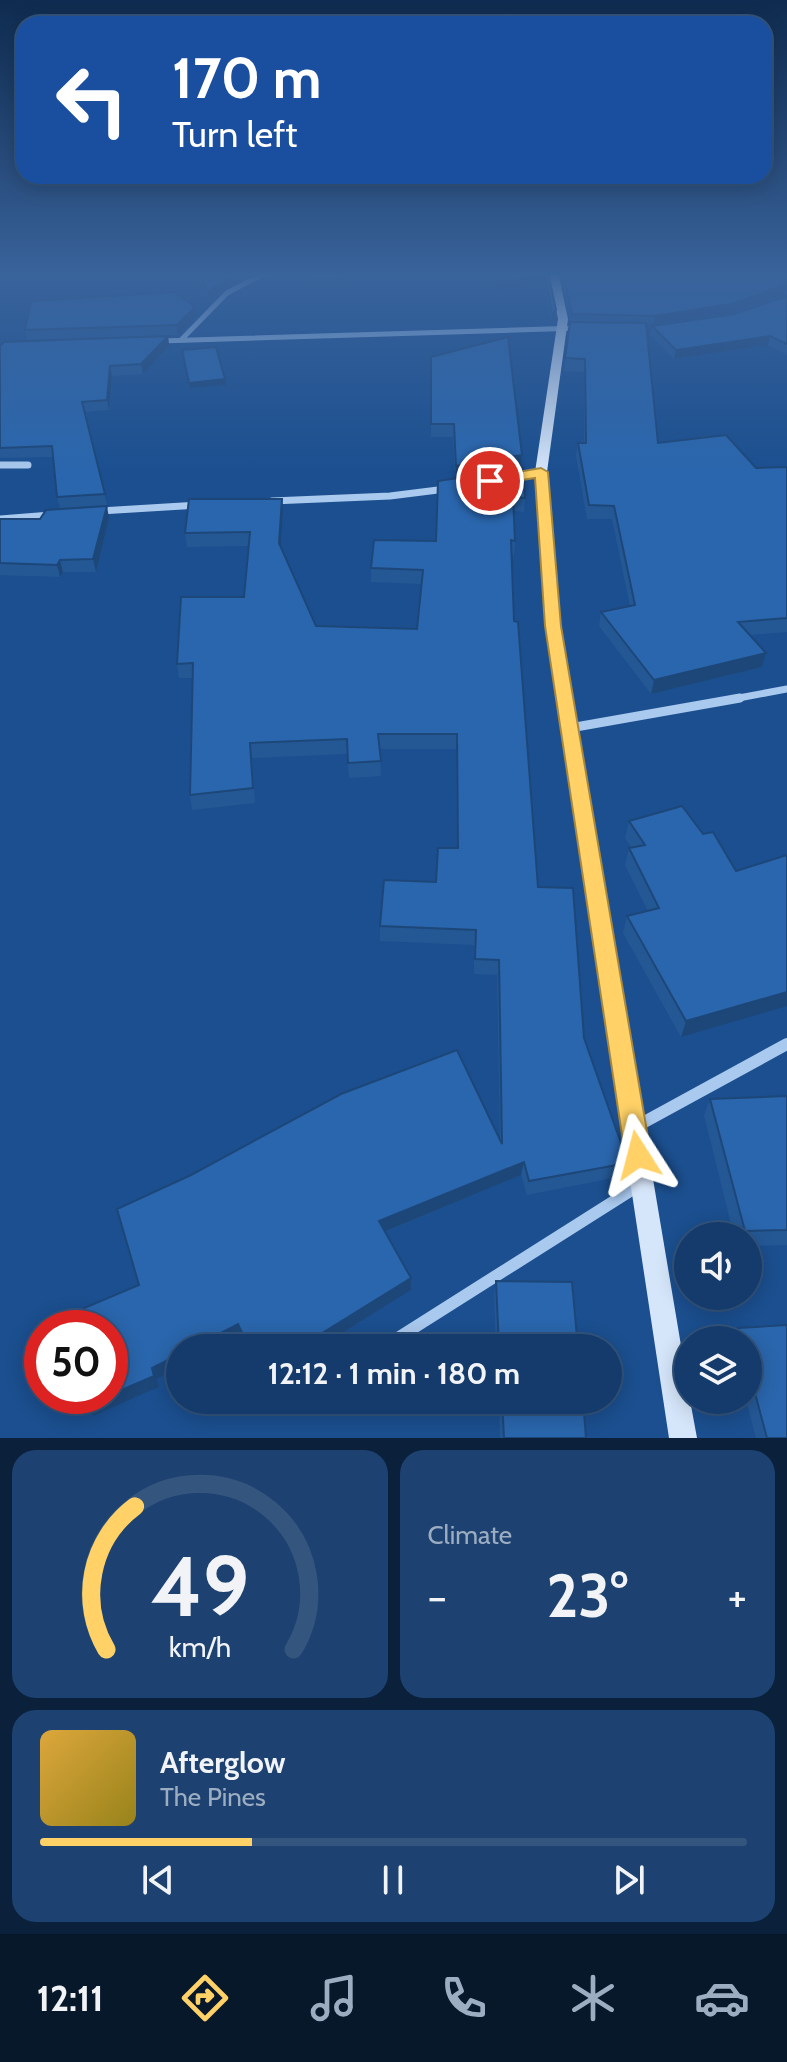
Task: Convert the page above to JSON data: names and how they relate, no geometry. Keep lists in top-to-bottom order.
{
  "page": {
    "turn": ["170 m", "Turn left"],
    "limit": "50",
    "trip": "12:12 · 1 min · 180 m",
    "tile": "Climate",
    "heat": ["−", "23°", "+"],
    "song": ["Afterglow", "The Pines"],
    "tabs": "12:11",
    "gauge": ["49", "km/h"]
  }
}
